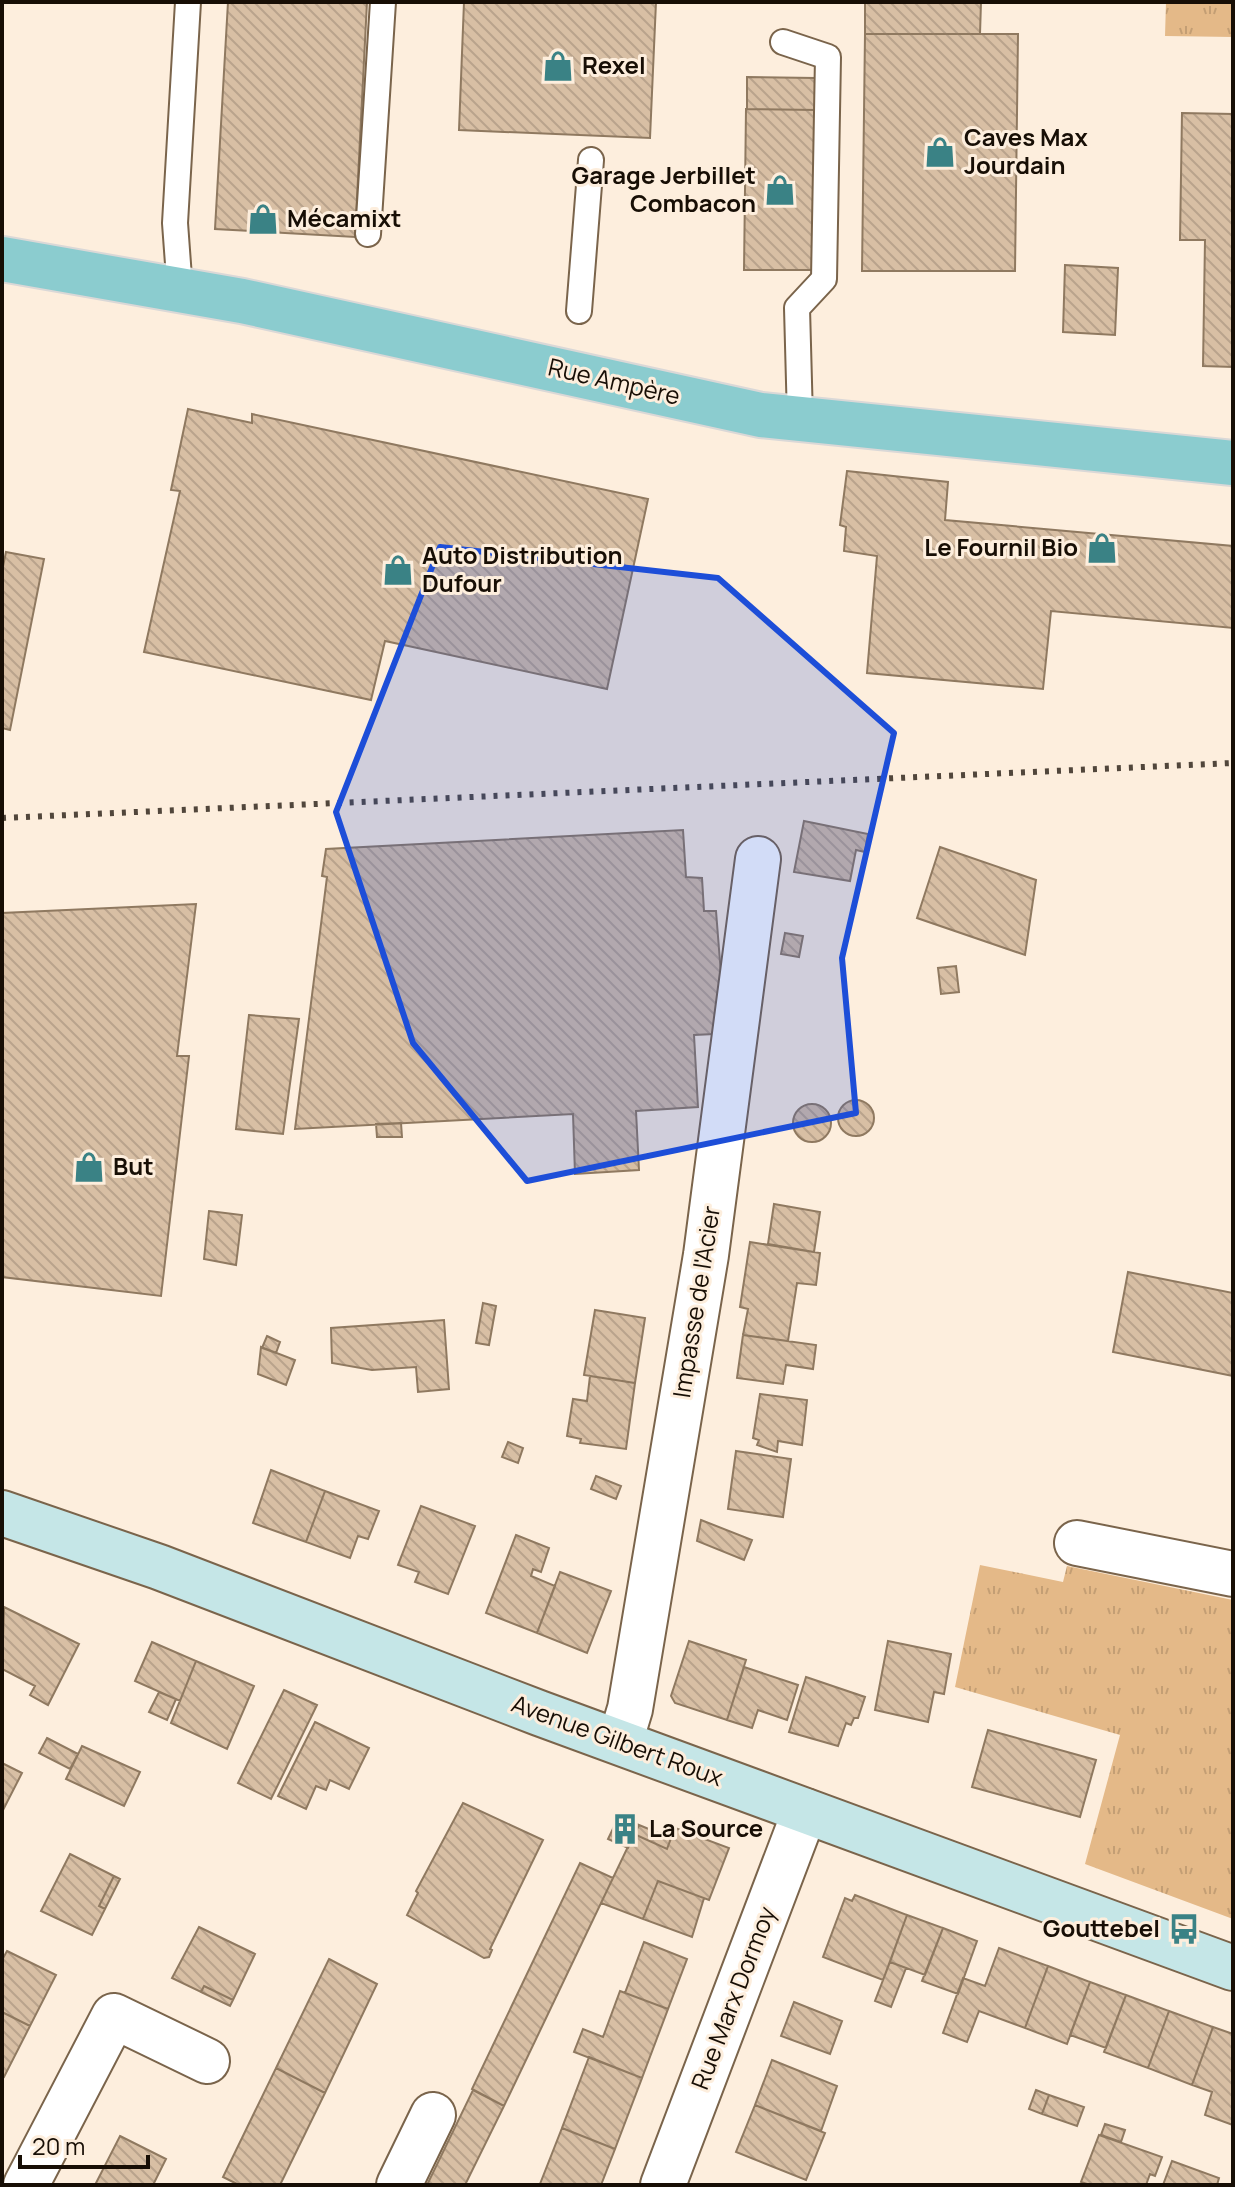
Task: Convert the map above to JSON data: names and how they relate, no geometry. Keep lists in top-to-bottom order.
{
  "streets": {
    "main road": ["Rue Ampère", "Avenue Gilbert Roux"],
    "street": ["Impasse de l'Acier", "Rue Marx Dormoy"]
  },
  "crossings": [
    ["Impasse de l'Acier", "Avenue Gilbert Roux"],
    ["Avenue Gilbert Roux", "Rue Marx Dormoy"]
  ],
  "places": {
    "shop": [
      "Rexel",
      "Caves Max Jourdain",
      "Garage Jerbillet Combacon",
      "Mécamixt",
      "Le Fournil Bio",
      "Auto Distribution Dufour",
      "But"
    ],
    "building": ["La Source"],
    "bus stop": ["Gouttebel"]
  },
  "scale_bar": "20 m"
}
